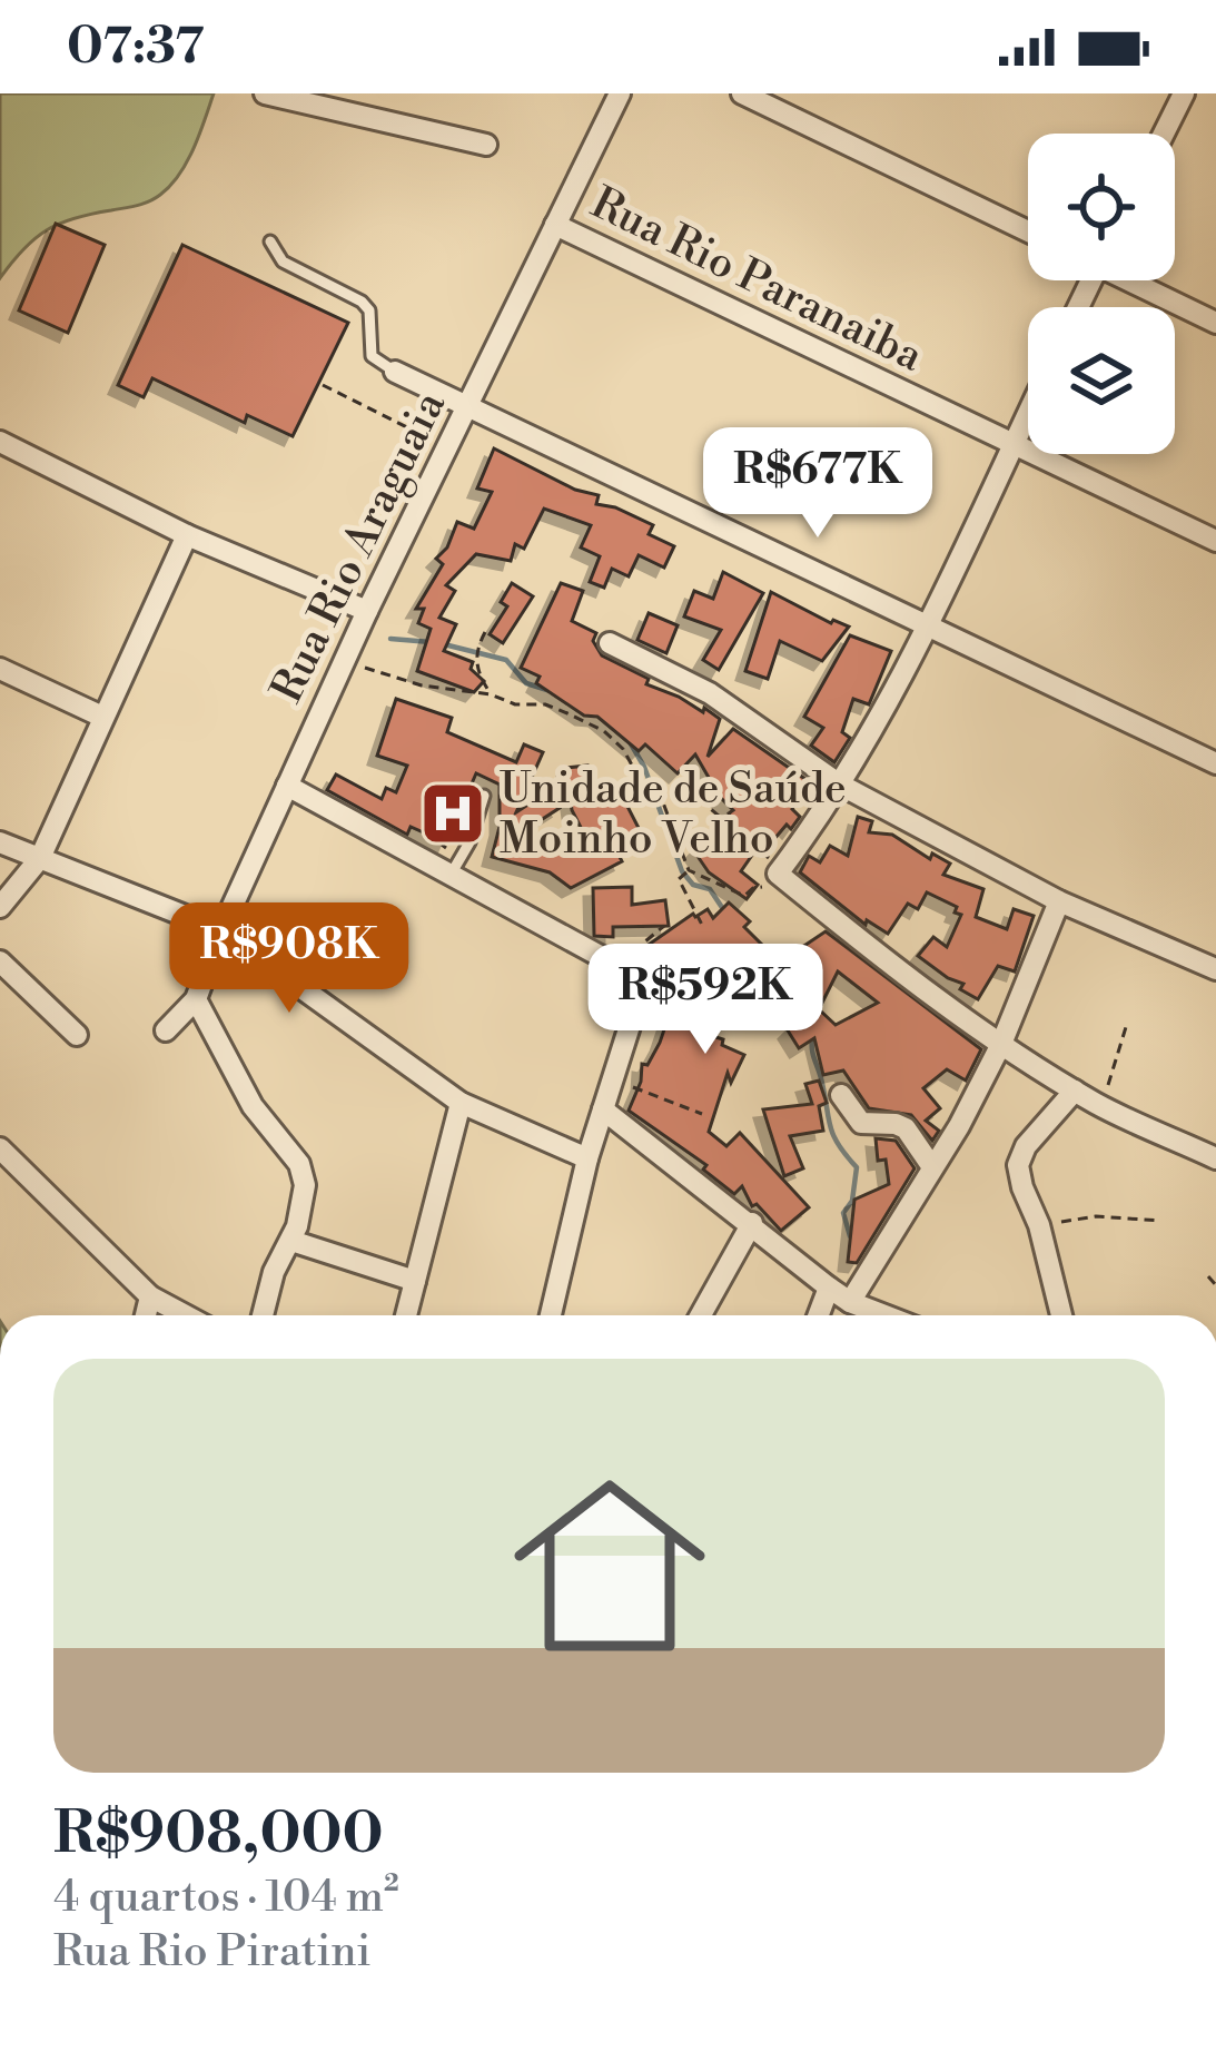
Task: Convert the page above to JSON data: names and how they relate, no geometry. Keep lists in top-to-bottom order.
{
  "streets": {
    "street": ["Rua Rio Paranaiba", "Rua Rio Araguaia"]
  },
  "crossings": [
    ["Rua Rio Paranaiba", "Rua Rio Araguaia"]
  ],
  "places": {
    "hospital": ["Unidade de Saúde Moinho Velho"]
  },
  "page": {
    "status": "07:37",
    "price": ["R$677K", "R$908K", "R$592K"],
    "list": [
      {
        "name": "R$908,000",
        "note": "4 quartos · 104 m² · Rua Rio Piratini"
      }
    ]
  }
}
